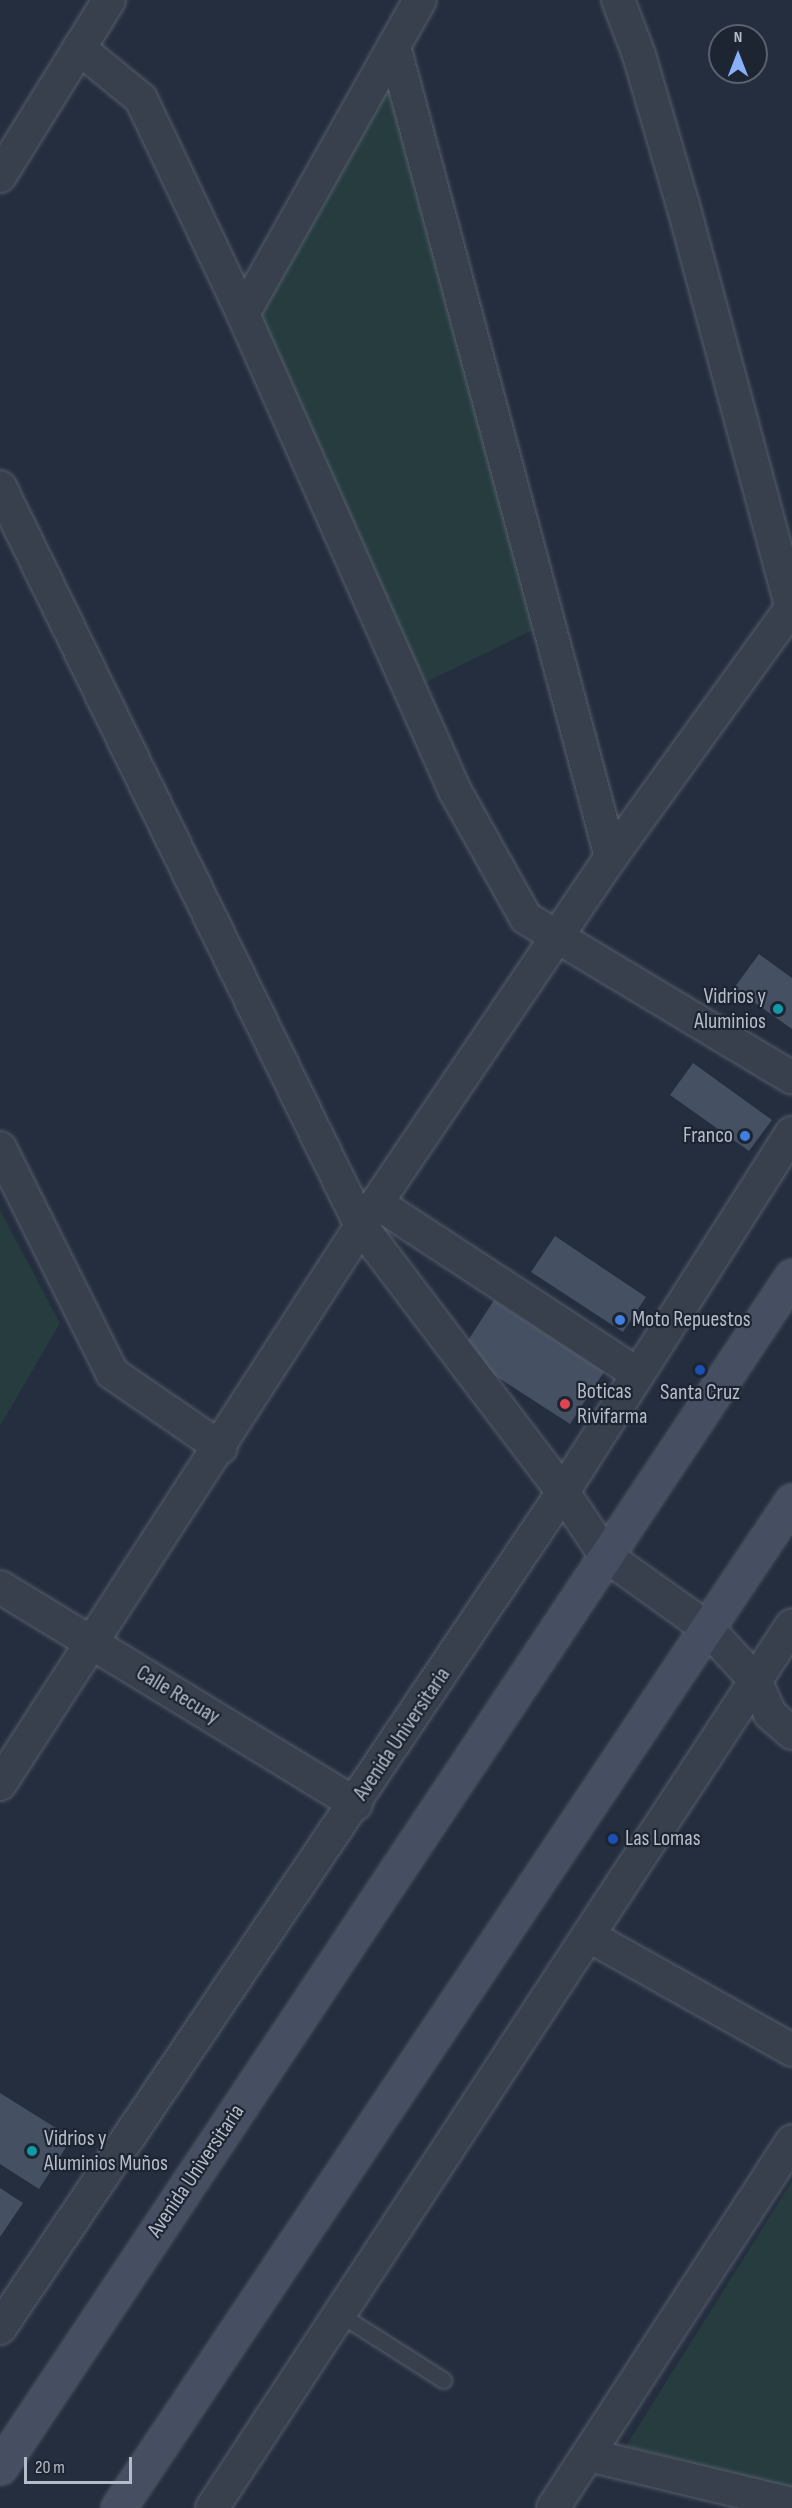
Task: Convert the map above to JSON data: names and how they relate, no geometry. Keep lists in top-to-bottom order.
{
  "streets": {
    "main road": ["Avenida Universitaria"],
    "street": ["Calle Recuay"]
  },
  "crossings": [
    ["Calle Recuay", "Avenida Universitaria"]
  ],
  "places": [
    "Vidrios y Aluminios",
    "Franco",
    "Moto Repuestos",
    "Santa Cruz",
    "Boticas Rivifarma",
    "Las Lomas",
    "Vidrios y Aluminios Muños"
  ],
  "scale_bar": "20 m",
  "north": "top"
}
